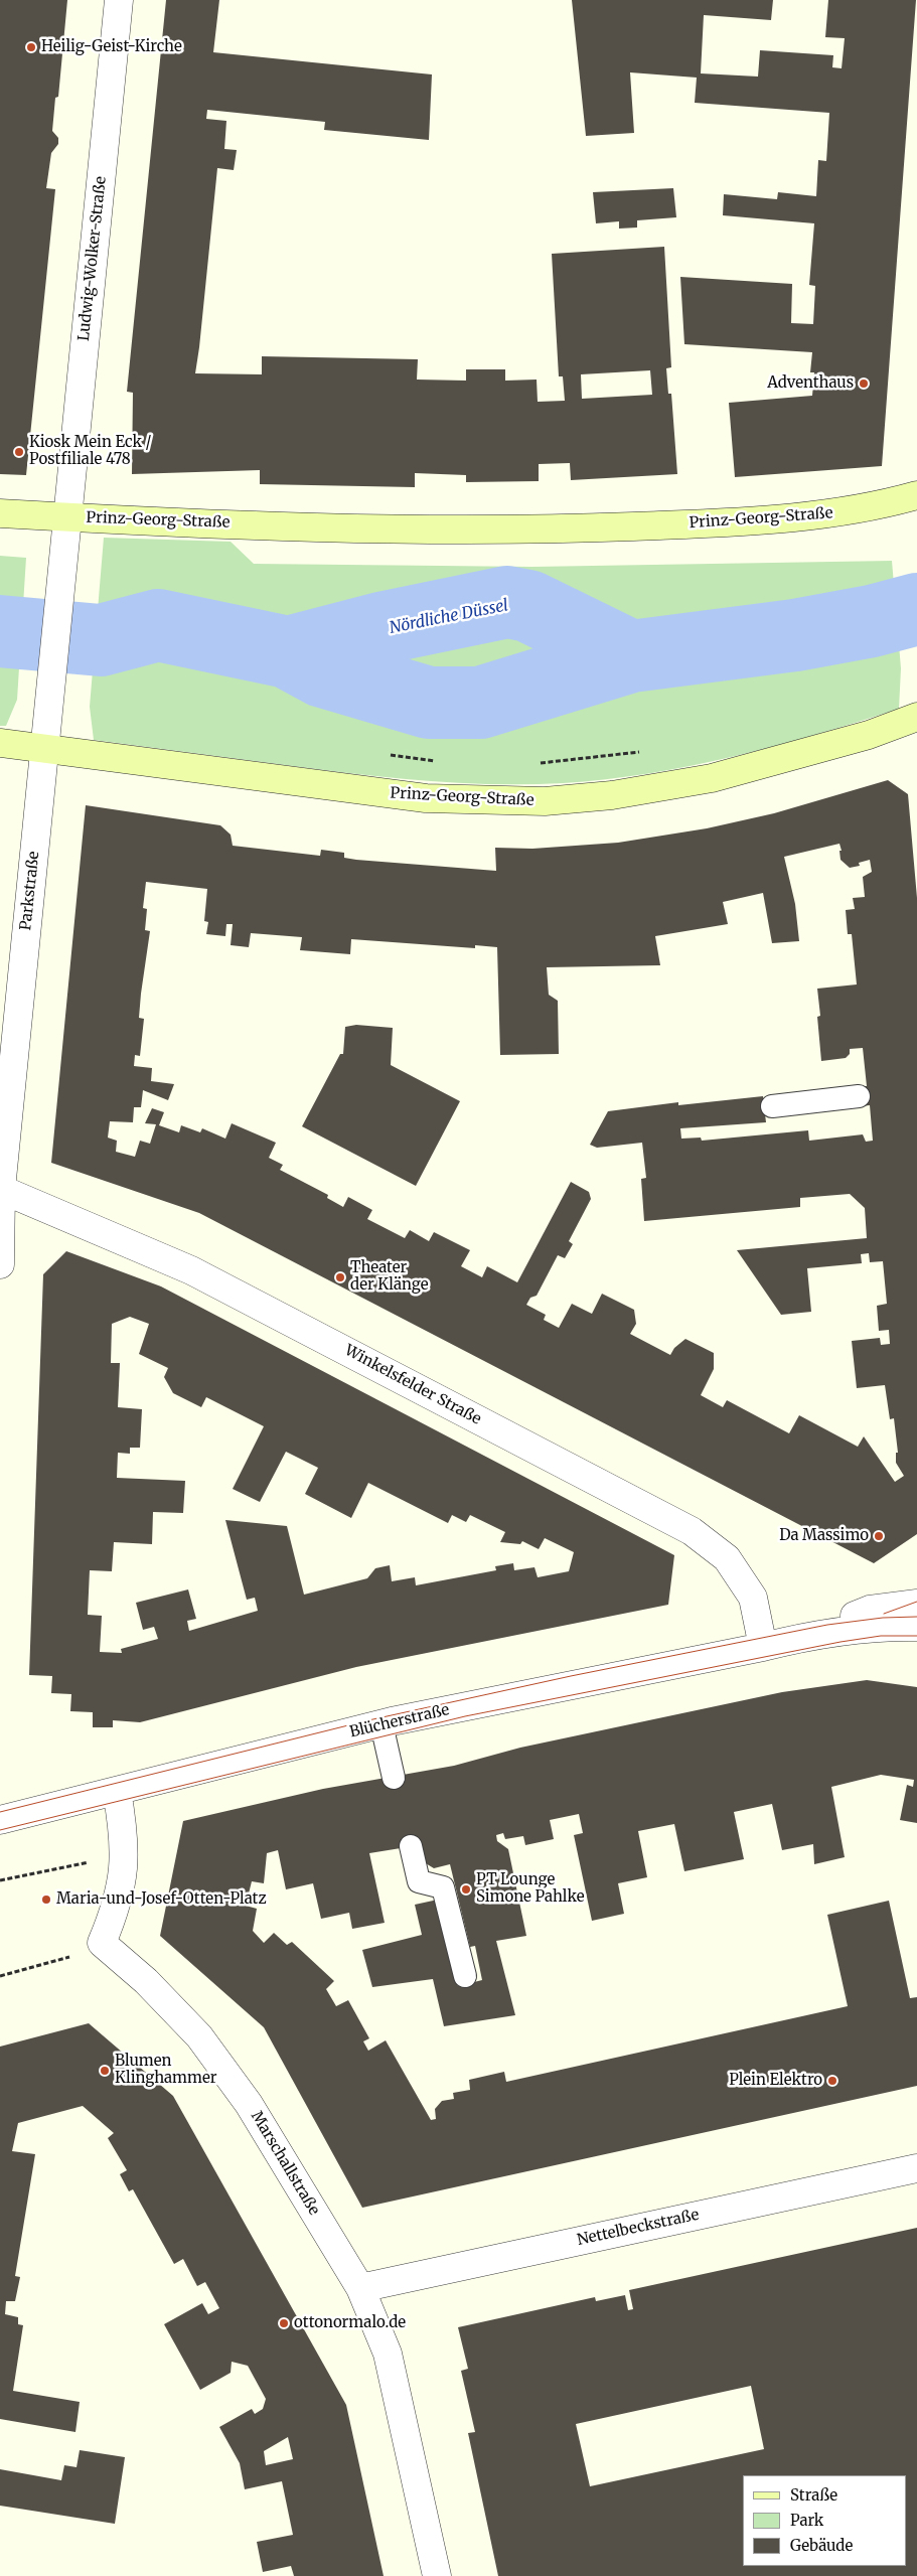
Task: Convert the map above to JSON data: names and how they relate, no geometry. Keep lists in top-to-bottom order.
{
  "streets": {
    "main road": ["Prinz-Georg-Straße"],
    "street": [
      "Ludwig-Wolker-Straße",
      "Parkstraße",
      "Winkelsfelder Straße",
      "Blücherstraße",
      "Marschallstraße",
      "Nettelbeckstraße"
    ]
  },
  "crossings": [
    ["Ludwig-Wolker-Straße", "Prinz-Georg-Straße"],
    ["Ludwig-Wolker-Straße", "Parkstraße"],
    ["Prinz-Georg-Straße", "Parkstraße"],
    ["Parkstraße", "Winkelsfelder Straße"],
    ["Winkelsfelder Straße", "Blücherstraße"],
    ["Marschallstraße", "Nettelbeckstraße"]
  ],
  "water": ["Nördliche Düssel"],
  "places": [
    "Heilig-Geist-Kirche",
    "Adventhaus",
    "Kiosk Mein Eck / Postfiliale 478",
    "Theater der Klänge",
    "Da Massimo",
    "PT Lounge Simone Pahlke",
    "Maria-und-Josef-Otten-Platz",
    "Blumen Klinghammer",
    "Plein Elektro",
    "ottonormalo.de"
  ],
  "legend": ["Straße", "Park", "Gebäude"]
}
